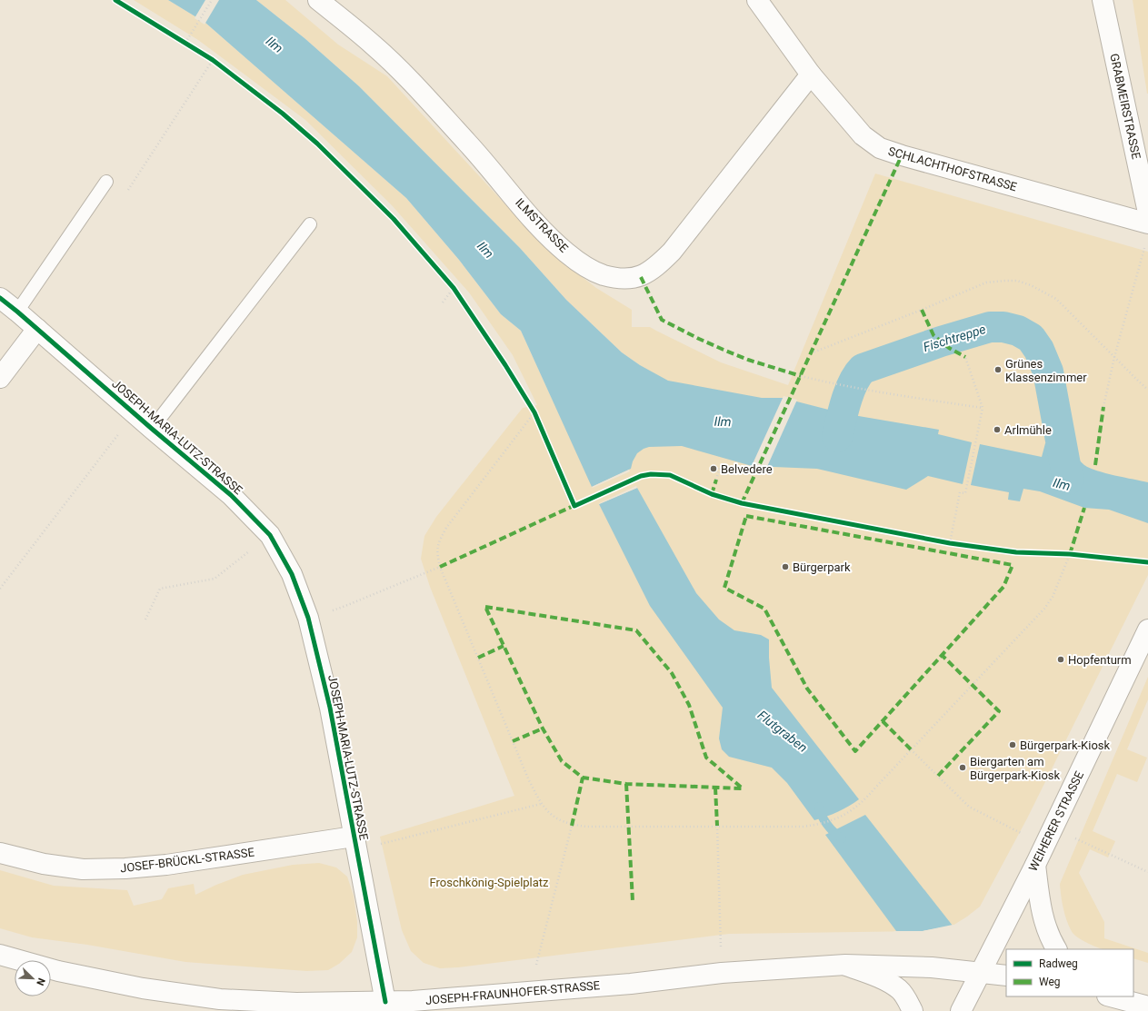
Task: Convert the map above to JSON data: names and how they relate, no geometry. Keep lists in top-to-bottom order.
{
  "streets": {
    "street": [
      "GRABMEIRSTRASSE",
      "SCHLACHTHOFSTRASSE",
      "ILMSTRASSE",
      "JOSEPH-MARIA-LUTZ-STRASSE",
      "WEIHERER STRASSE",
      "JOSEF-BRÜCKL-STRASSE",
      "JOSEPH-FRAUNHOFER-STRASSE"
    ]
  },
  "crossings": [
    ["SCHLACHTHOFSTRASSE", "ILMSTRASSE"],
    ["JOSEPH-MARIA-LUTZ-STRASSE", "JOSEF-BRÜCKL-STRASSE"],
    ["JOSEPH-MARIA-LUTZ-STRASSE", "JOSEPH-FRAUNHOFER-STRASSE"],
    ["WEIHERER STRASSE", "JOSEPH-FRAUNHOFER-STRASSE"]
  ],
  "water": ["Ilm", "Fischtreppe", "Flutgraben"],
  "parks": ["Froschkönig-Spielplatz"],
  "places": [
    "Grünes Klassenzimmer",
    "Arlmühle",
    "Belvedere",
    "Bürgerpark",
    "Hopfenturm",
    "Bürgerpark-Kiosk",
    "Biergarten am Bürgerpark-Kiosk"
  ],
  "legend": ["Radweg", "Weg"],
  "north": "bottom right"
}
